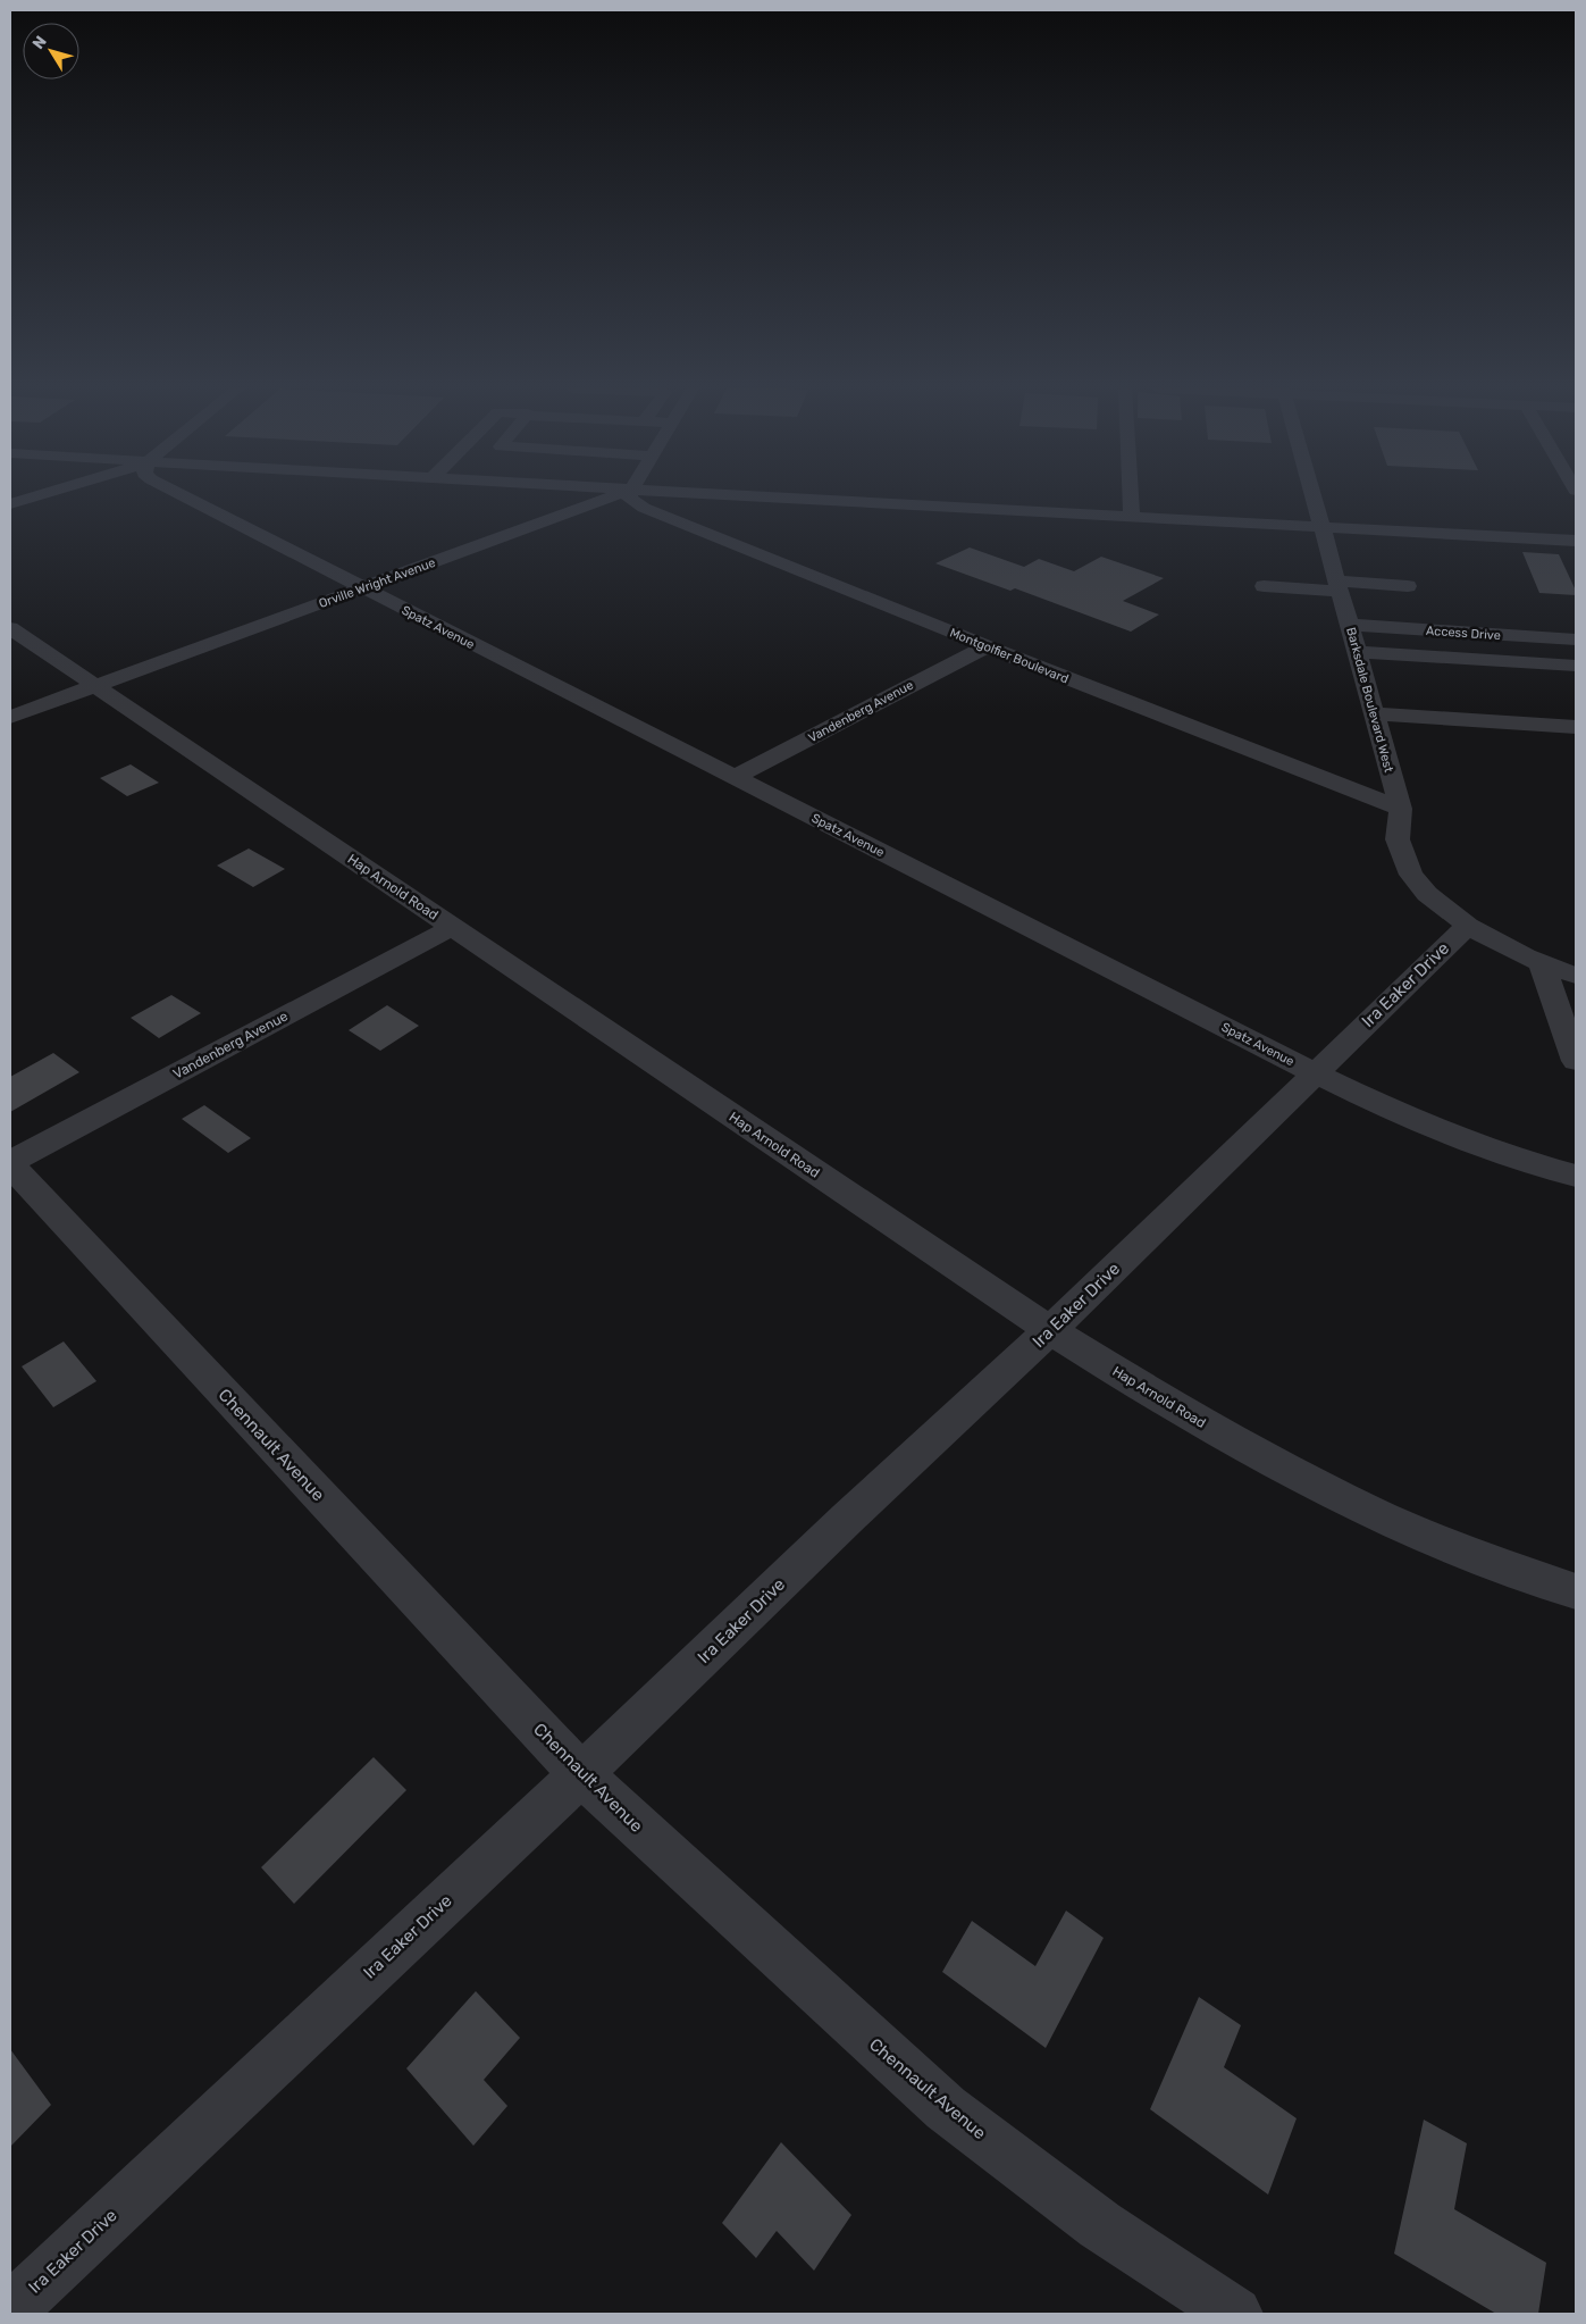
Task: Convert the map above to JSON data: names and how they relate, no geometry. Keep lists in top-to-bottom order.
{
  "streets": {
    "street": [
      "Orville Wright Avenue",
      "Spatz Avenue",
      "Access Drive",
      "Montgolfier Boulevard",
      "Barksdale Boulevard West",
      "Vandenberg Avenue",
      "Hap Arnold Road",
      "Ira Eaker Drive",
      "Chennault Avenue"
    ]
  },
  "crossings": [
    ["Orville Wright Avenue", "Spatz Avenue"],
    ["Orville Wright Avenue", "Hap Arnold Road"],
    ["Spatz Avenue", "Vandenberg Avenue"],
    ["Spatz Avenue", "Ira Eaker Drive"],
    ["Access Drive", "Barksdale Boulevard West"],
    ["Montgolfier Boulevard", "Barksdale Boulevard West"],
    ["Montgolfier Boulevard", "Vandenberg Avenue"],
    ["Barksdale Boulevard West", "Ira Eaker Drive"],
    ["Vandenberg Avenue", "Hap Arnold Road"],
    ["Vandenberg Avenue", "Chennault Avenue"],
    ["Hap Arnold Road", "Ira Eaker Drive"],
    ["Ira Eaker Drive", "Chennault Avenue"]
  ],
  "north": "top left"
}
